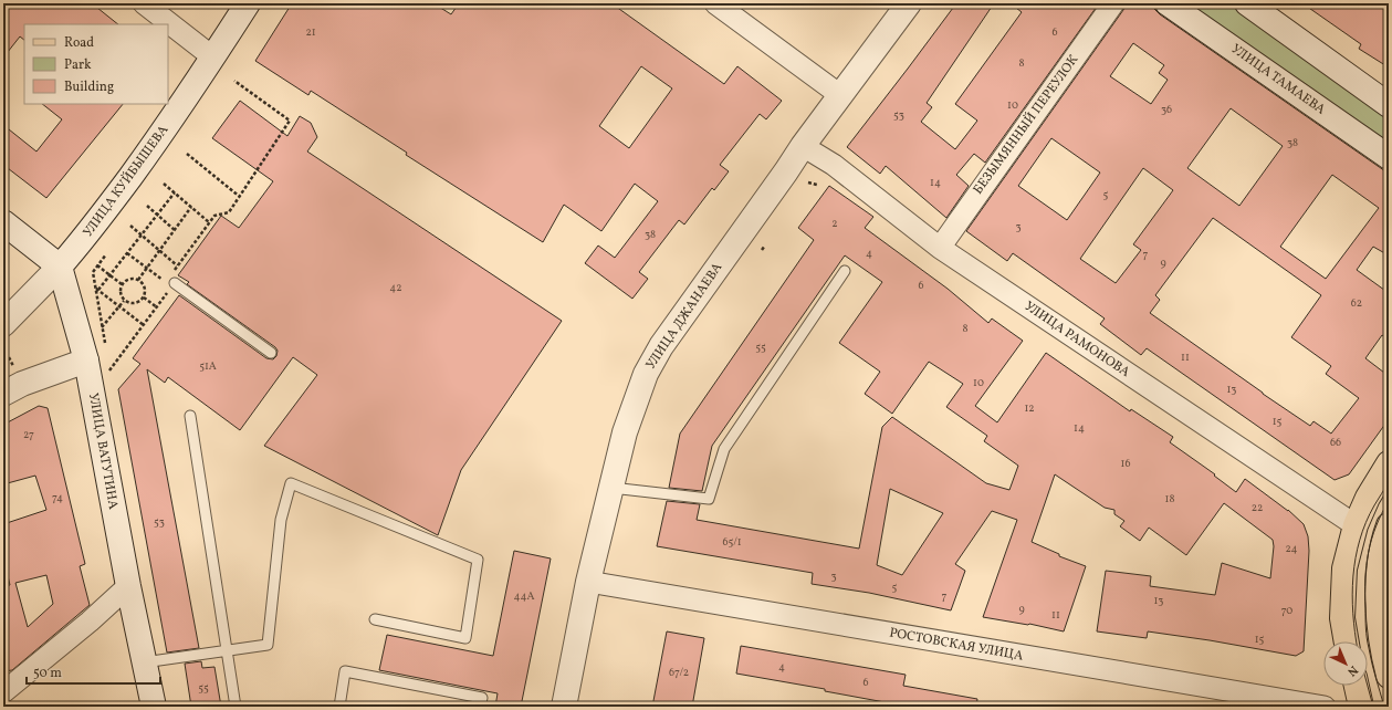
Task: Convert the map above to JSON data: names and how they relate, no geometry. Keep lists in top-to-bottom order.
{
  "streets": {
    "main road": [
      "УЛИЦА ТАМАЕВА",
      "УЛИЦА КУЙБЫШЕВА",
      "УЛИЦА ДЖАНАЕВА",
      "УЛИЦА ВАТУТИНА"
    ],
    "street": ["БЕЗЫМЯННЫЙ ПЕРЕУЛОК", "УЛИЦА РАМОНОВА", "РОСТОВСКАЯ УЛИЦА"]
  },
  "crossings": [
    ["БЕЗЫМЯННЫЙ ПЕРЕУЛОК", "УЛИЦА РАМОНОВА"],
    ["УЛИЦА КУЙБЫШЕВА", "УЛИЦА ВАТУТИНА"],
    ["УЛИЦА ДЖАНАЕВА", "УЛИЦА РАМОНОВА"],
    ["УЛИЦА ДЖАНАЕВА", "РОСТОВСКАЯ УЛИЦА"]
  ],
  "house_numbers": [
    "21",
    "6",
    "8",
    "10",
    "36",
    "53",
    "38",
    "14",
    "5",
    "2",
    "3",
    "38",
    "4",
    "7",
    "9",
    "6",
    "42",
    "62",
    "8",
    "55",
    "11",
    "51А",
    "10",
    "13",
    "12",
    "15",
    "14",
    "27",
    "66",
    "16",
    "74",
    "18",
    "22",
    "53",
    "65/1",
    "24",
    "3",
    "5",
    "44А",
    "7",
    "13",
    "9",
    "70",
    "11",
    "15",
    "4",
    "67/2",
    "6",
    "55"
  ],
  "legend": ["Road", "Park", "Building"],
  "scale_bar": "50 m",
  "north": "bottom right"
}
